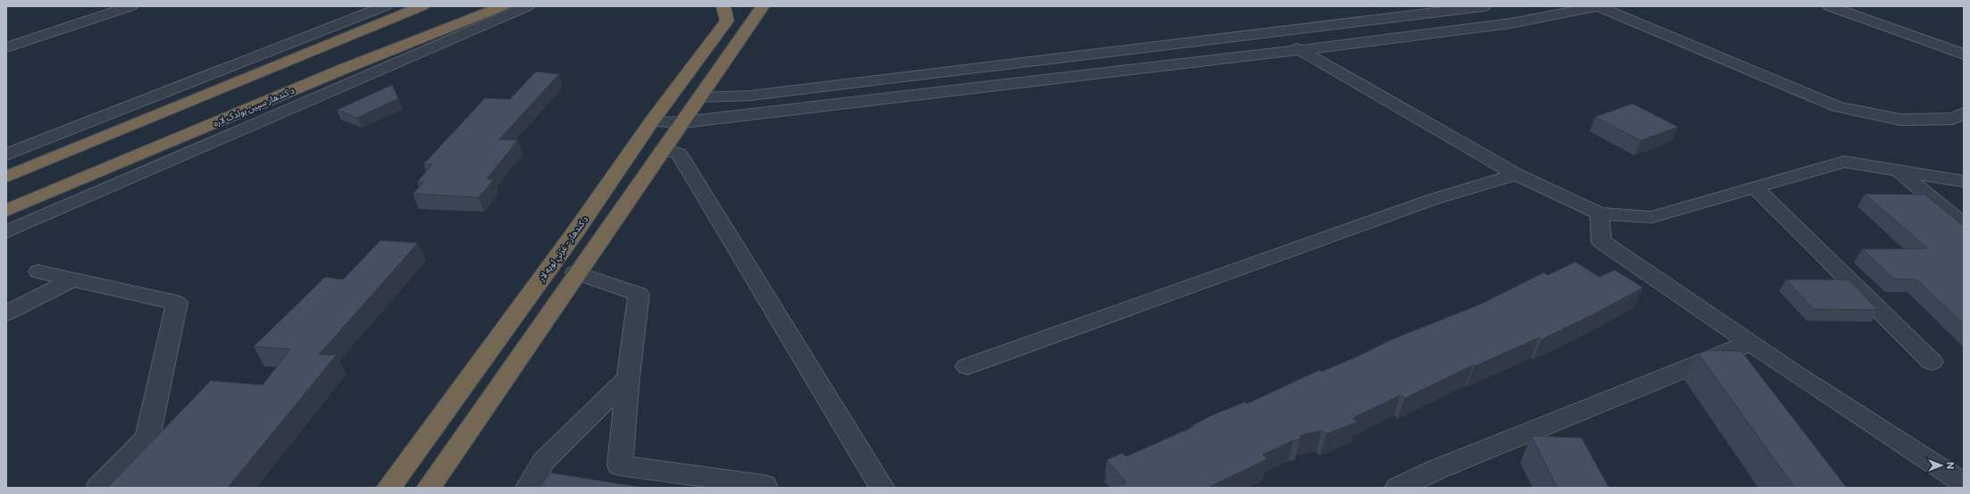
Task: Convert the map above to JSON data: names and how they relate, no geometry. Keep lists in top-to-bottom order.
{
  "streets": {
    "highway": ["د کندهار سپین بولدک لاره", "د کندهار - غزني لويه لار"]
  },
  "north": "right"
}
